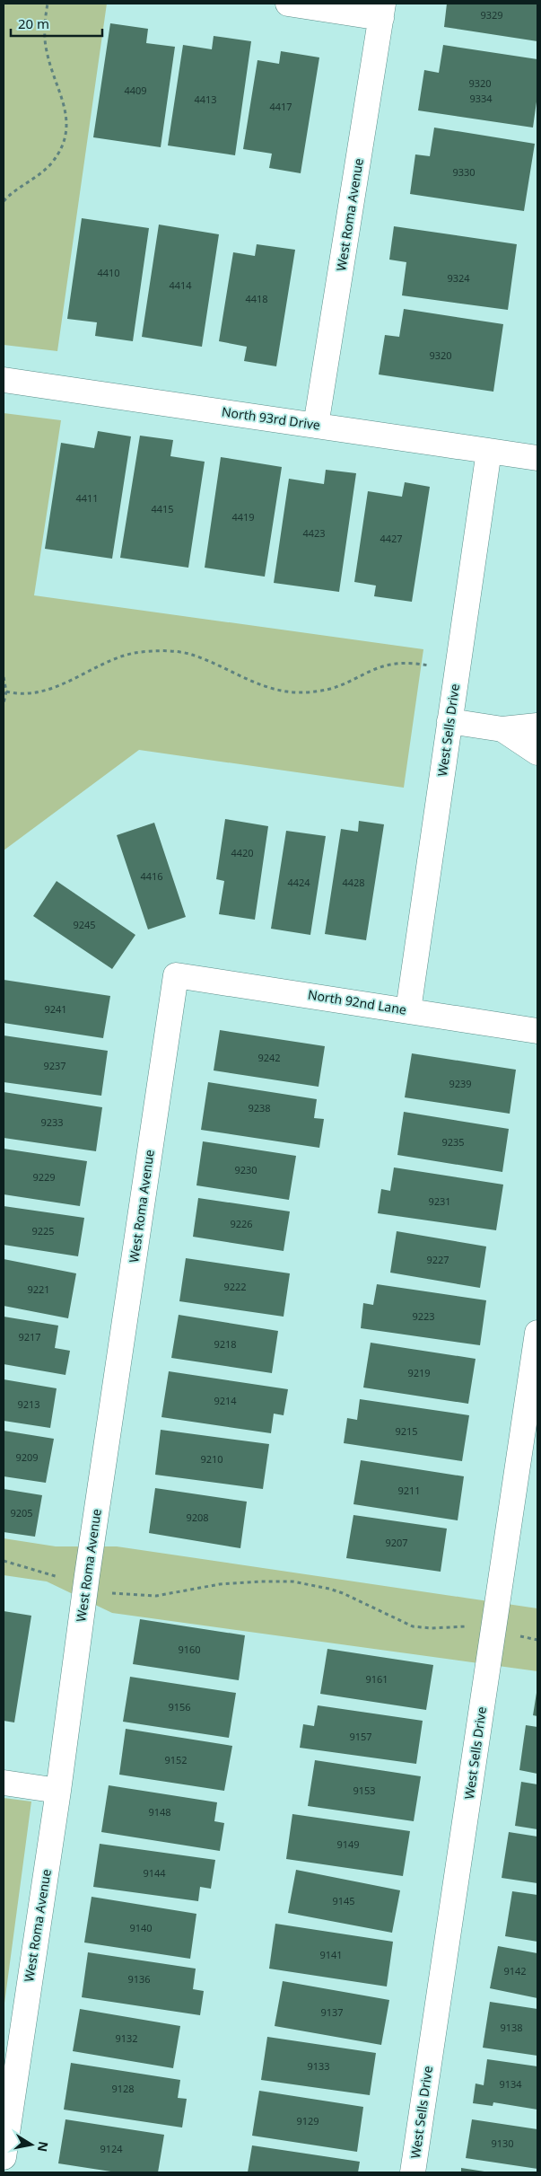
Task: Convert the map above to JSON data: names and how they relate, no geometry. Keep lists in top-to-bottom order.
{
  "streets": {
    "street": [
      "West Roma Avenue",
      "North 93rd Drive",
      "West Sells Drive",
      "North 92nd Lane"
    ]
  },
  "crossings": [
    ["West Roma Avenue", "North 93rd Drive"],
    ["West Roma Avenue", "North 92nd Lane"],
    ["North 93rd Drive", "West Sells Drive"],
    ["West Sells Drive", "North 92nd Lane"]
  ],
  "house_numbers": [
    "9329",
    "9320",
    "4409",
    "9334",
    "4413",
    "4417",
    "9330",
    "4410",
    "9324",
    "4414",
    "4418",
    "9320",
    "4411",
    "4415",
    "4419",
    "4423",
    "4427",
    "4420",
    "4416",
    "4424",
    "4428",
    "9245",
    "9241",
    "9242",
    "9237",
    "9239",
    "9238",
    "9233",
    "9235",
    "9230",
    "9229",
    "9231",
    "9226",
    "9225",
    "9227",
    "9222",
    "9221",
    "9223",
    "9217",
    "9218",
    "9219",
    "9214",
    "9213",
    "9215",
    "9209",
    "9210",
    "9211",
    "9205",
    "9208",
    "9207",
    "9160",
    "9161",
    "9156",
    "9157",
    "9152",
    "9153",
    "9148",
    "9149",
    "9144",
    "9145",
    "9140",
    "9141",
    "9142",
    "9136",
    "9137",
    "9138",
    "9132",
    "9133",
    "9134",
    "9128",
    "9129",
    "9130",
    "9124"
  ],
  "scale_bar": "20 m",
  "north": "right"
}
